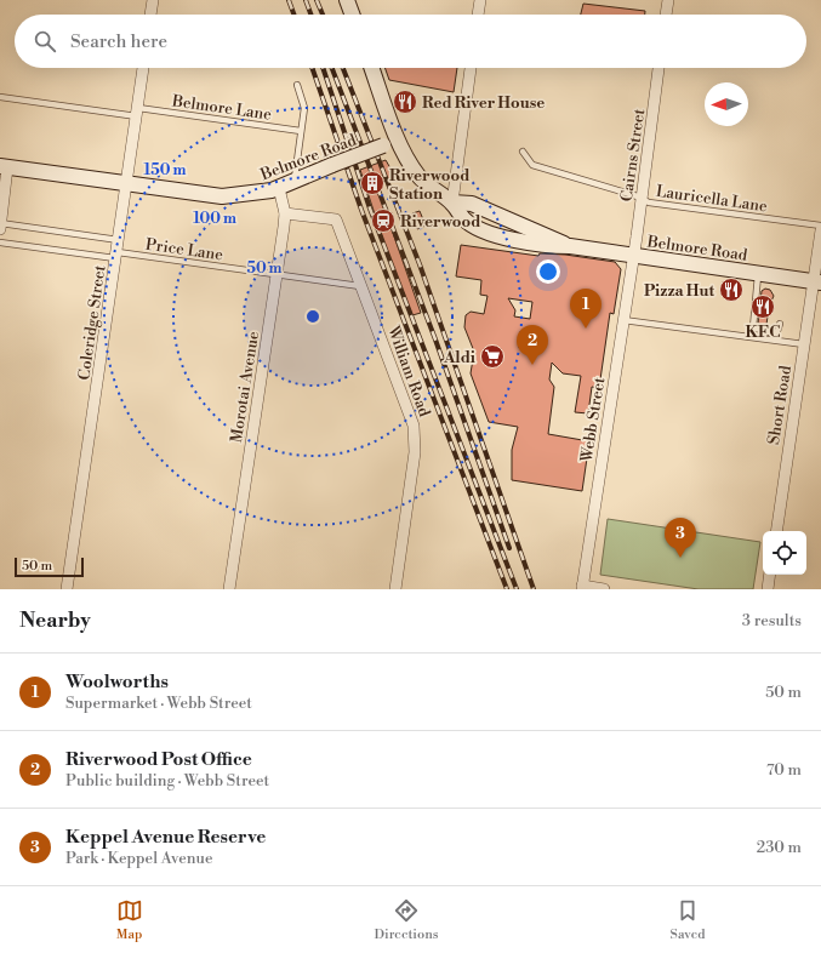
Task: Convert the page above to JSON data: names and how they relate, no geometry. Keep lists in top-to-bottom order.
{
  "streets": {
    "main road": ["Belmore Road"],
    "street": [
      "Cairns Street",
      "Coleridge Street",
      "William Road",
      "Morotai Avenue",
      "Short Road",
      "Webb Street"
    ],
    "lane": ["Belmore Lane", "Lauricella Lane", "Price Lane"]
  },
  "crossings": [
    ["Belmore Lane", "Coleridge Street"],
    ["Cairns Street", "Belmore Road"],
    ["Cairns Street", "Lauricella Lane"],
    ["Cairns Street", "Webb Street"],
    ["Belmore Road", "Coleridge Street"],
    ["Belmore Road", "Morotai Avenue"],
    ["Belmore Road", "Short Road"],
    ["Belmore Road", "Webb Street"],
    ["Price Lane", "Coleridge Street"],
    ["Price Lane", "William Road"],
    ["Price Lane", "Morotai Avenue"],
    ["William Road", "Morotai Avenue"]
  ],
  "places": {
    "restaurant": ["Red River House", "Pizza Hut", "KFC"],
    "building": ["Riverwood Station"],
    "station": ["Riverwood"],
    "supermarket": ["Aldi"]
  },
  "scale_bar": "50 m",
  "north": "left",
  "page": {
    "search": "Search here",
    "pins": ["1", "2", "3"],
    "scale": "50 m",
    "heading": ["Nearby", "3 results"],
    "list": [
      {
        "mark": "1",
        "name": "Woolworths",
        "note": "Supermarket · Webb Street",
        "value": "50 m"
      },
      {
        "mark": "2",
        "name": "Riverwood Post Office",
        "note": "Public building · Webb Street",
        "value": "70 m"
      },
      {
        "mark": "3",
        "name": "Keppel Avenue Reserve",
        "note": "Park · Keppel Avenue",
        "value": "230 m"
      }
    ],
    "nav": ["Map", "Directions", "Saved"]
  },
  "rings": ["150 m", "100 m", "50 m"]
}
